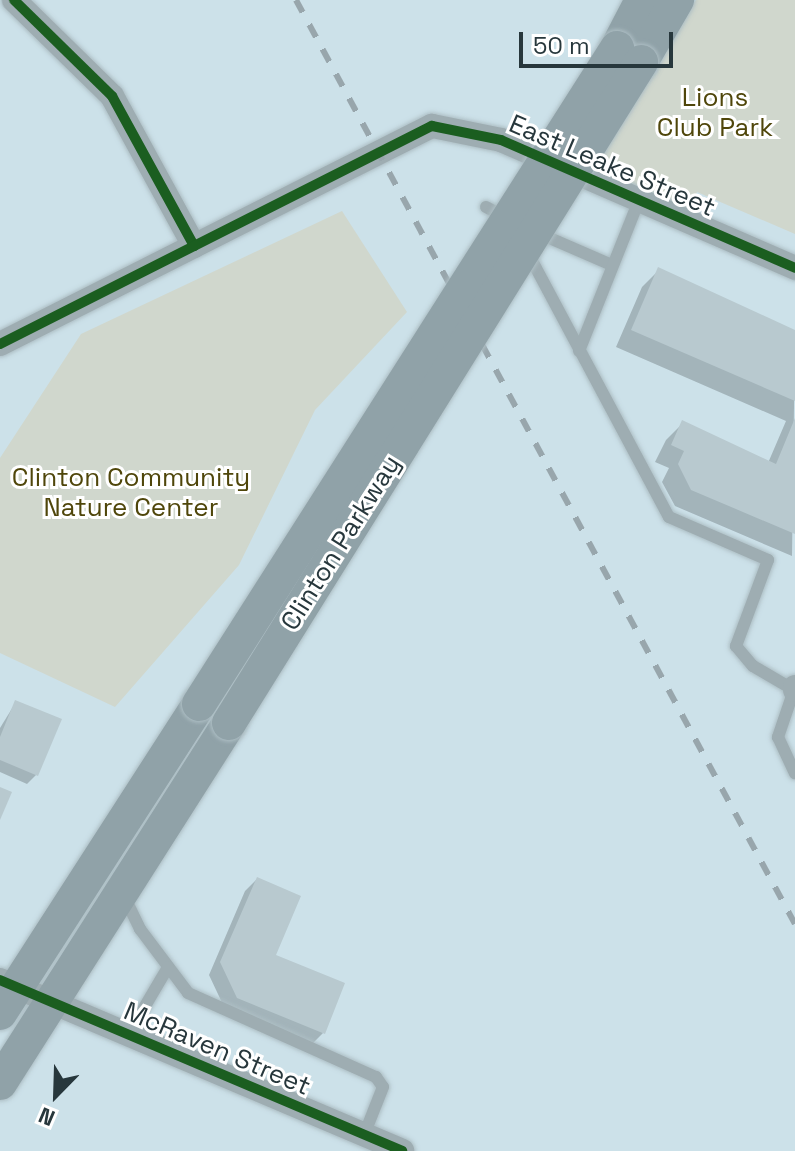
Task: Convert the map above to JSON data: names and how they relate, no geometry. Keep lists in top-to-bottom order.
{
  "streets": {
    "main road": ["Clinton Parkway"],
    "street": ["East Leake Street", "McRaven Street"]
  },
  "crossings": [
    ["Clinton Parkway", "McRaven Street"]
  ],
  "parks": ["Lions Club Park", "Clinton Community Nature Center"],
  "scale_bar": "50 m",
  "north": "bottom left"
}
